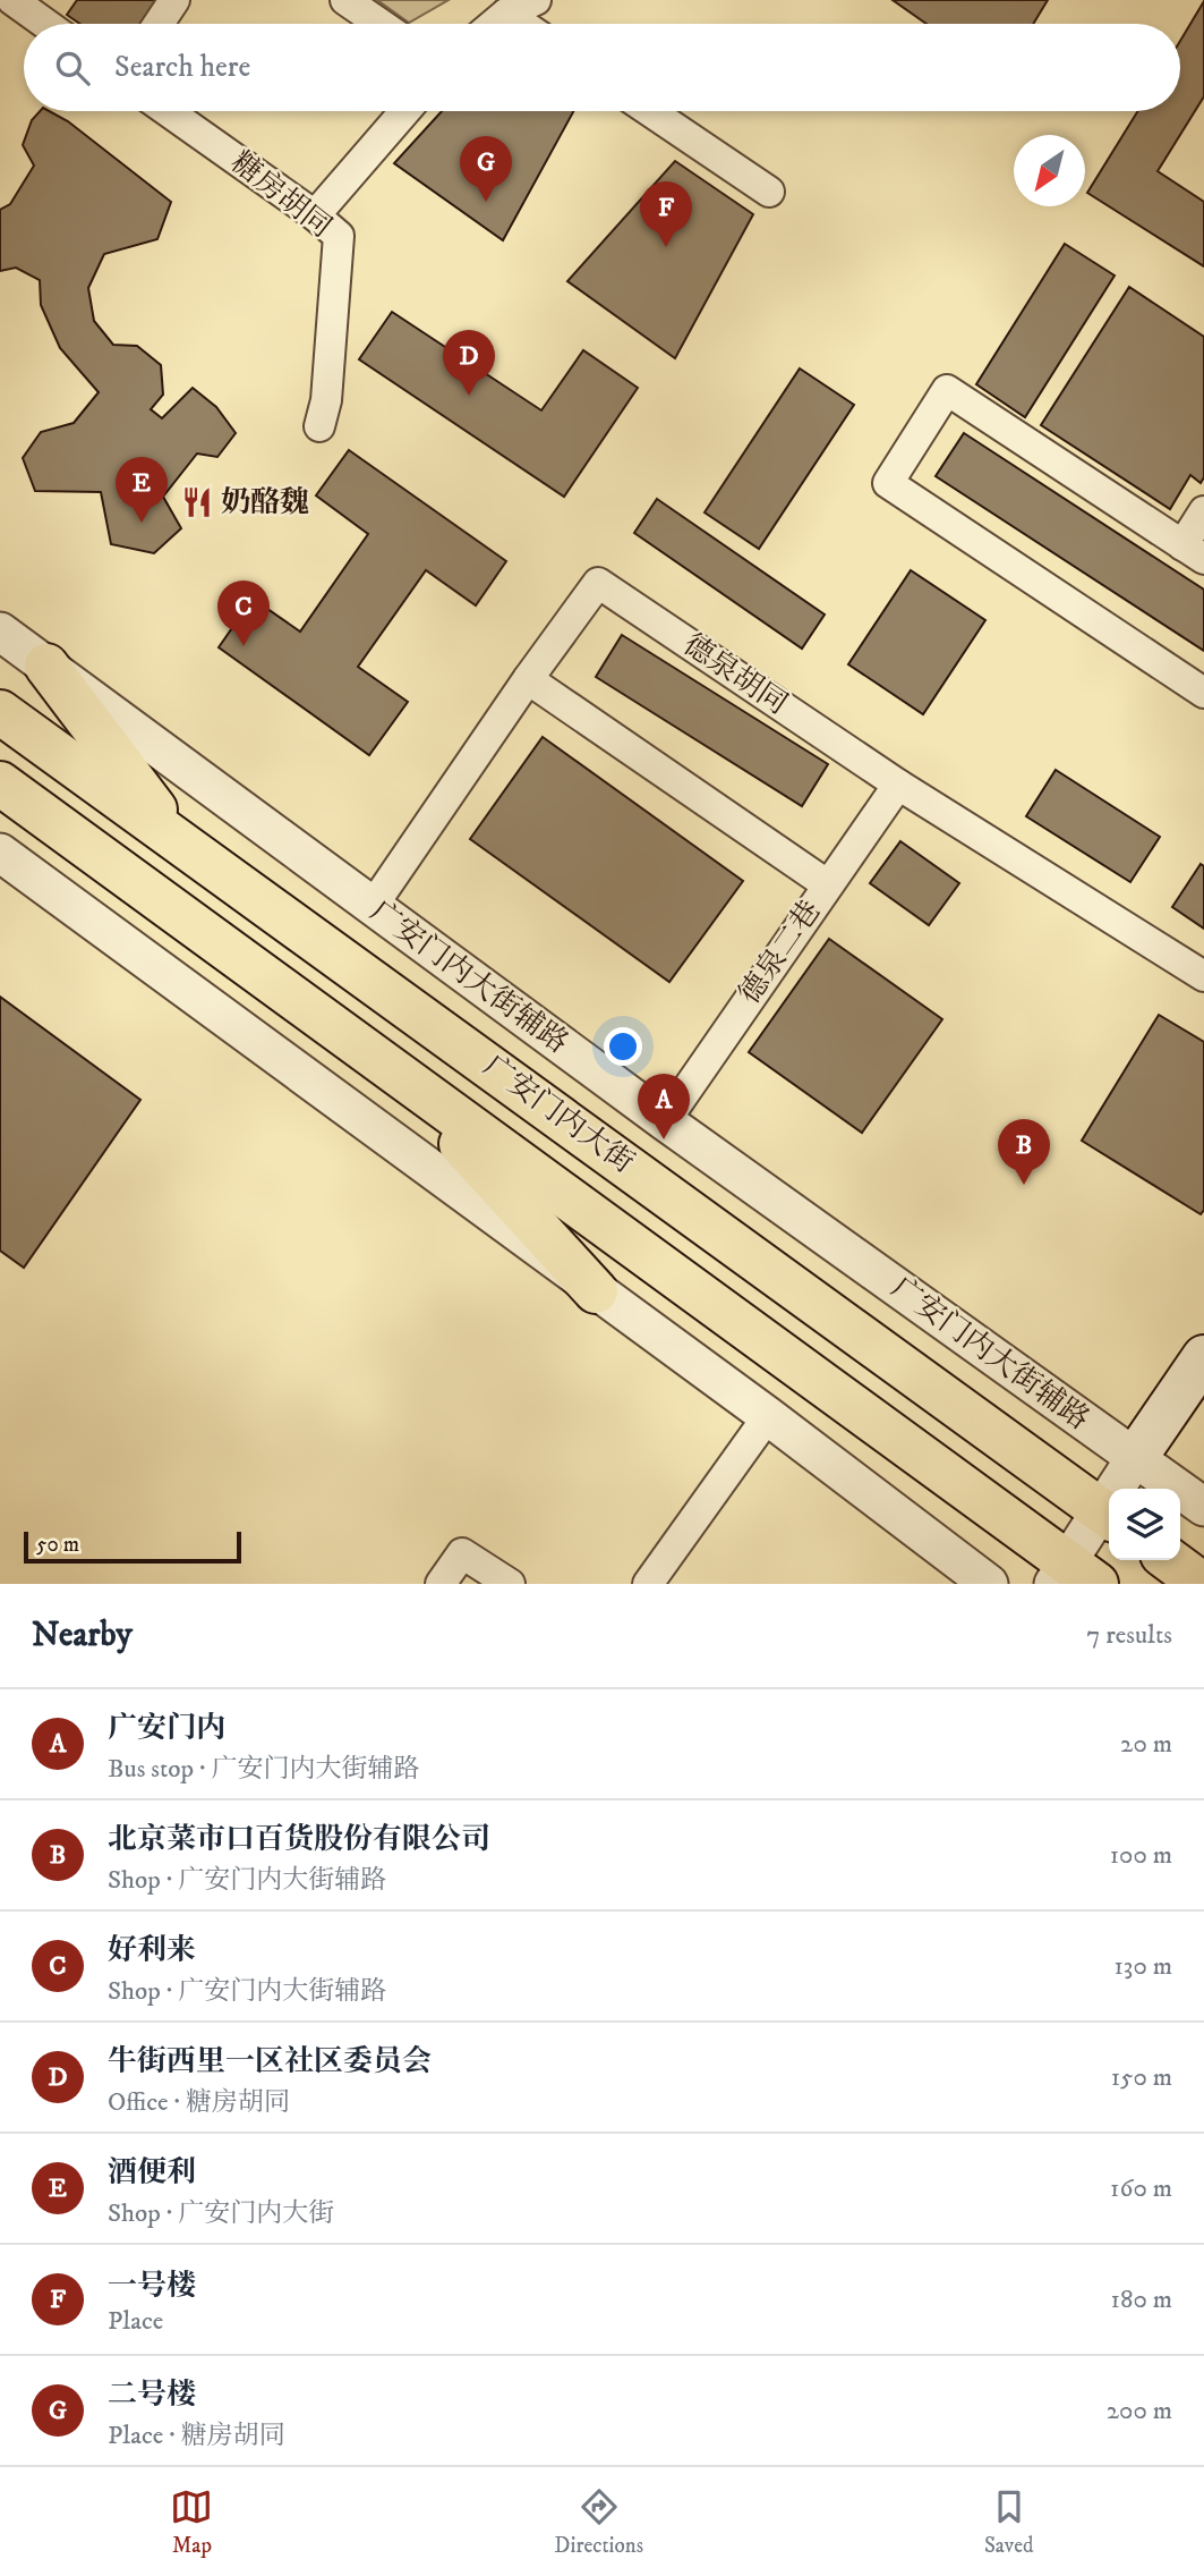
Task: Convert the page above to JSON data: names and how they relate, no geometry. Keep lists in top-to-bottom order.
{
  "streets": {
    "main road": ["广安门内大街"],
    "street": [
      "糖房胡同",
      "德泉胡同",
      "德泉二巷",
      "广安门内大街辅路"
    ]
  },
  "crossings": [
    ["德泉胡同", "德泉二巷"],
    ["德泉胡同", "广安门内大街辅路"],
    ["德泉二巷", "广安门内大街辅路"]
  ],
  "places": {
    "restaurant": ["奶酪魏"]
  },
  "scale_bar": "50 m",
  "north": "bottom left",
  "page": {
    "search": "Search here",
    "pins": [
      "G",
      "F",
      "D",
      "E",
      "C",
      "A",
      "B"
    ],
    "scale": "50 m",
    "heading": ["Nearby", "7 results"],
    "list": [
      {
        "mark": "A",
        "name": "广安门内",
        "note": "Bus stop · 广安门内大街辅路",
        "value": "20 m"
      },
      {
        "mark": "B",
        "name": "北京菜市口百货股份有限公司",
        "note": "Shop · 广安门内大街辅路",
        "value": "100 m"
      },
      {
        "mark": "C",
        "name": "好利来",
        "note": "Shop · 广安门内大街辅路",
        "value": "130 m"
      },
      {
        "mark": "D",
        "name": "牛街西里一区社区委员会",
        "note": "Office · 糖房胡同",
        "value": "150 m"
      },
      {
        "mark": "E",
        "name": "酒便利",
        "note": "Shop · 广安门内大街",
        "value": "160 m"
      },
      {
        "mark": "F",
        "name": "一号楼",
        "note": "Place",
        "value": "180 m"
      },
      {
        "mark": "G",
        "name": "二号楼",
        "note": "Place · 糖房胡同",
        "value": "200 m"
      }
    ],
    "nav": ["Map", "Directions", "Saved"]
  }
}
